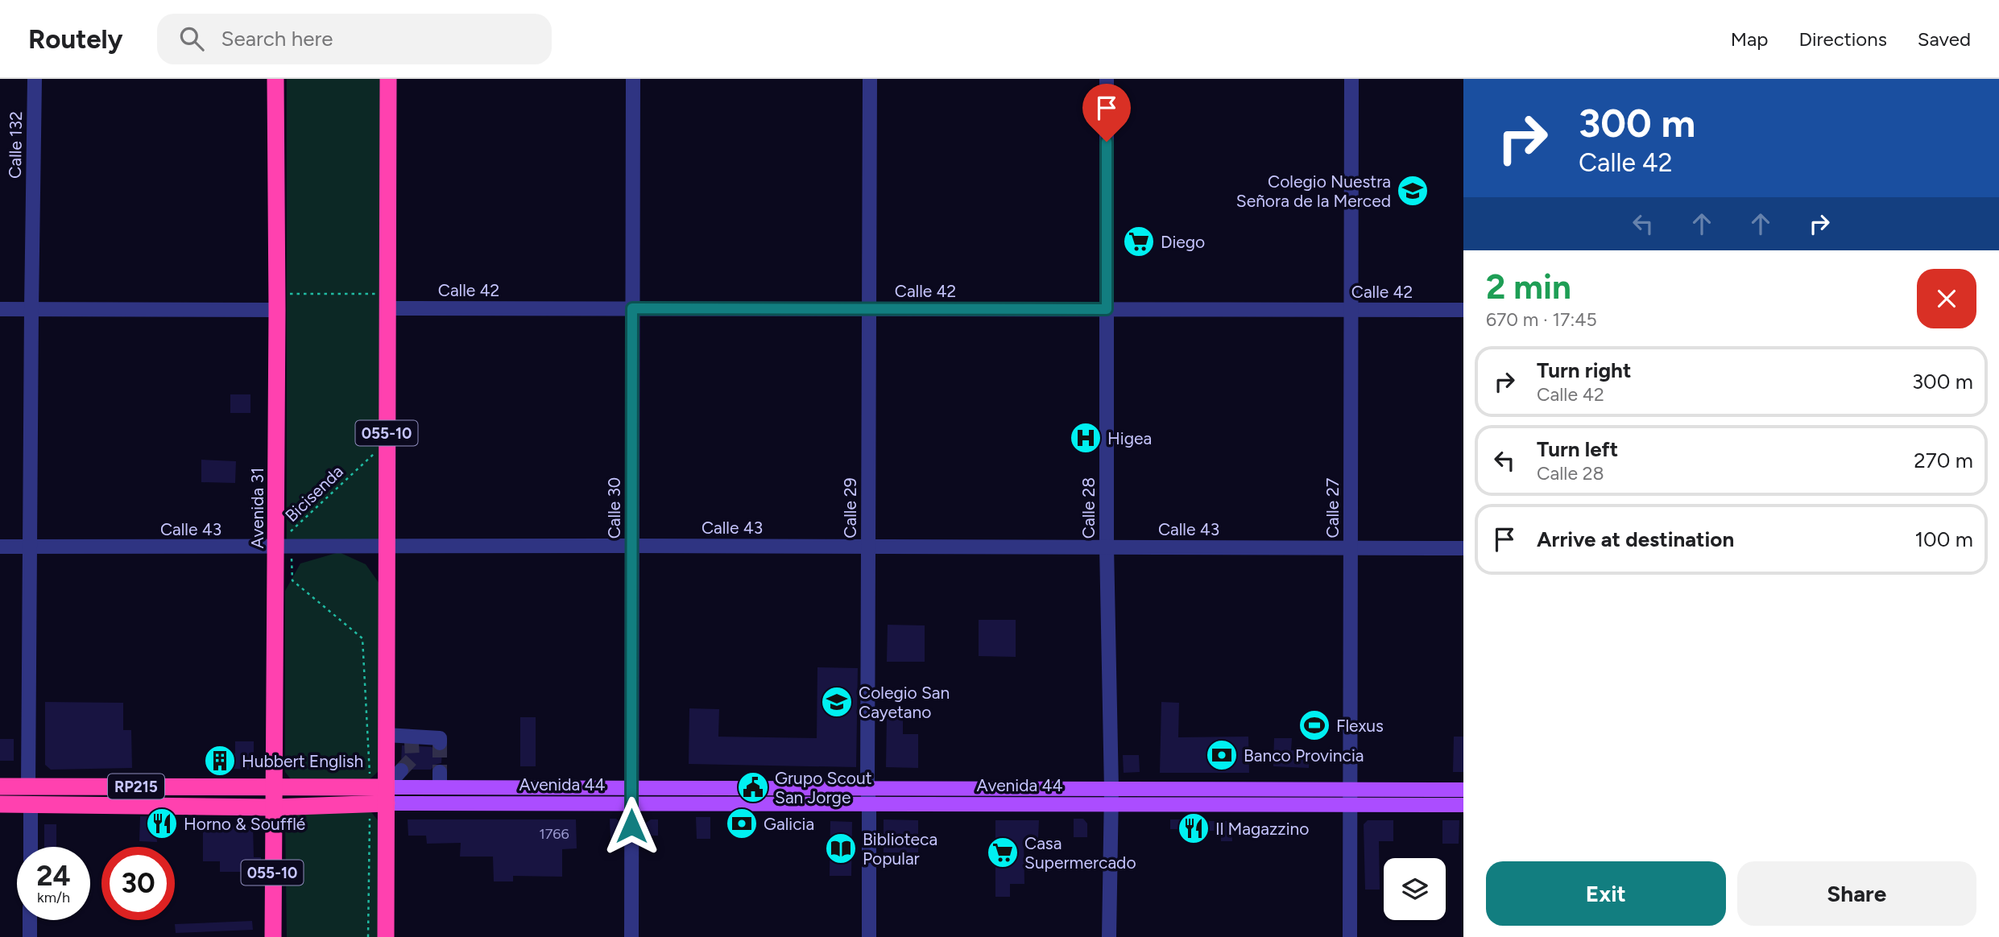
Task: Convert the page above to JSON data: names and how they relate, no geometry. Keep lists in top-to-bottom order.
{
  "streets": {
    "highway": [
      "055-10",
      "Avenida 31",
      "Avenida 44",
      "RP215"
    ],
    "street": [
      "Calle 132",
      "Calle 42",
      "Calle 30",
      "Calle 29",
      "Calle 28",
      "Calle 27",
      "Calle 43"
    ],
    "path": ["Bicisenda"]
  },
  "crossings": [
    ["Calle 132", "Calle 43"],
    ["Calle 132", "Avenida 44"],
    ["Calle 42", "055-10"],
    ["Calle 42", "Calle 30"],
    ["Calle 42", "Calle 29"],
    ["Calle 42", "Calle 28"],
    ["Calle 42", "Calle 27"],
    ["055-10", "Bicisenda"],
    ["055-10", "Calle 43"],
    ["055-10", "Avenida 44"],
    ["Bicisenda", "Avenida 31"],
    ["Bicisenda", "Calle 43"],
    ["Bicisenda", "Avenida 44"],
    ["Avenida 31", "Calle 43"],
    ["Avenida 31", "Avenida 44"],
    ["Calle 30", "Calle 43"],
    ["Calle 30", "Avenida 44"],
    ["Calle 29", "Calle 43"],
    ["Calle 29", "Avenida 44"],
    ["Calle 28", "Calle 43"],
    ["Calle 28", "Avenida 44"],
    ["Calle 27", "Calle 43"],
    ["Calle 27", "Avenida 44"]
  ],
  "places": {
    "school or university": ["Colegio Nuestra Señora de la Merced", "Colegio San Cayetano"],
    "supermarket": ["Diego", "Casa Supermercado"],
    "hospital": ["Higea"],
    "sports": ["Flexus"],
    "bank": ["Banco Provincia", "Galicia"],
    "building": ["Hubbert English"],
    "public building": ["Grupo Scout San Jorge"],
    "restaurant": ["Horno & Soufflé", "Il Magazzino"],
    "library": ["Biblioteca Popular"]
  },
  "house_numbers": ["1766"],
  "page": {
    "header": "Routely",
    "search": "Search here",
    "nav": ["Map", "Directions", "Saved"],
    "turn": ["300 m", "Calle 42"],
    "heading": ["2 min", "670 m · 17:45"],
    "list": [
      {
        "name": "Turn right",
        "note": "Calle 42",
        "value": "300 m"
      },
      {
        "name": "Turn left",
        "note": "Calle 28",
        "value": "270 m"
      },
      {
        "name": "Arrive at destination",
        "value": "100 m"
      }
    ],
    "speed": "24 km/h",
    "limit": "30",
    "buttons": ["Exit", "Share"]
  }
}
